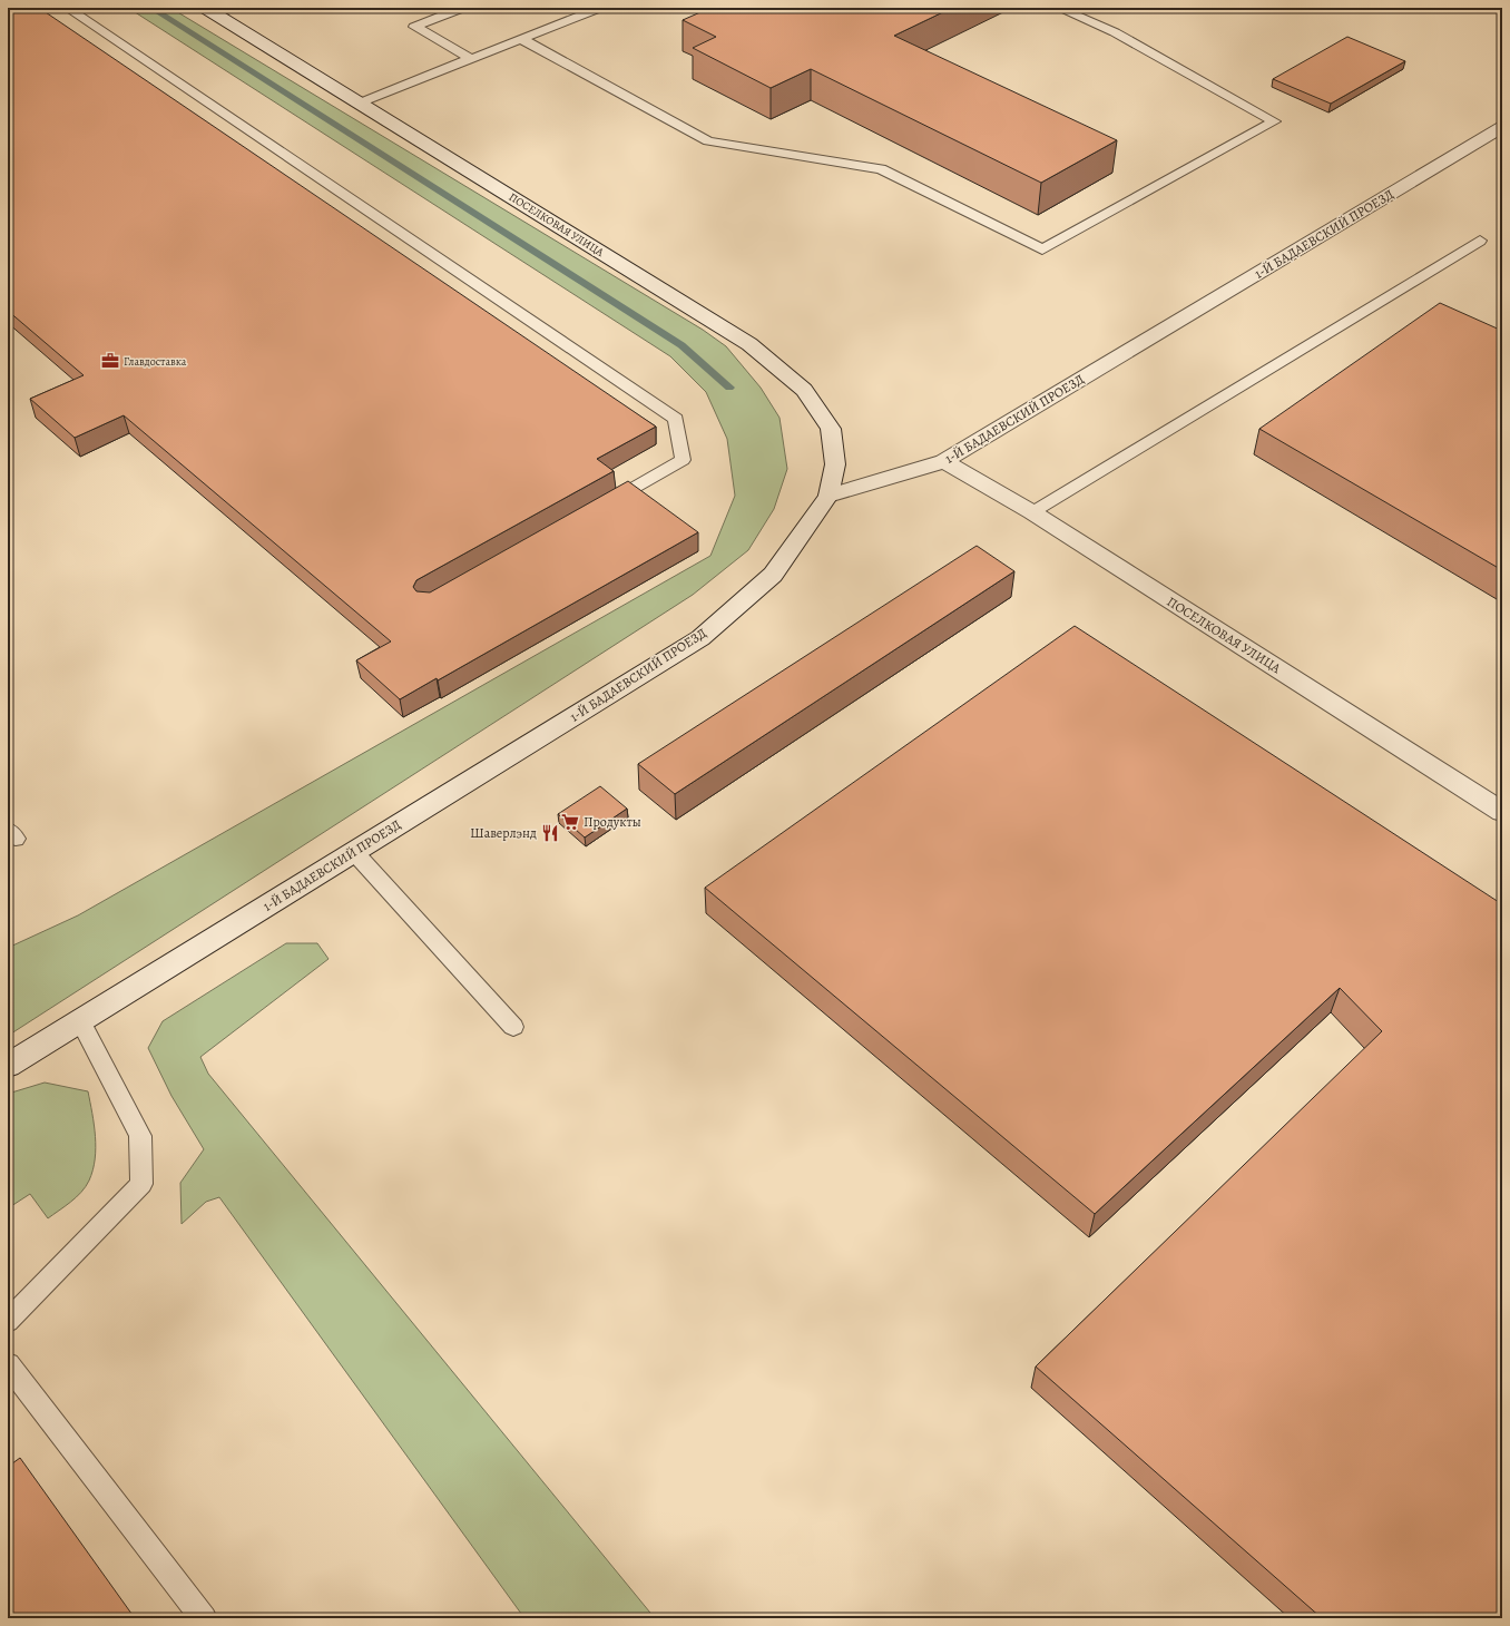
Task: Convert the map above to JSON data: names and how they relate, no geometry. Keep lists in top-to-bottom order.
{
  "streets": {
    "street": ["ПОСЕЛКОВАЯ УЛИЦА", "1-Й БАДАЕВСКИЙ ПРОЕЗД"]
  },
  "crossings": [
    ["ПОСЕЛКОВАЯ УЛИЦА", "1-Й БАДАЕВСКИЙ ПРОЕЗД"]
  ],
  "places": {
    "office": ["Главдоставка"],
    "supermarket": ["Продукты"],
    "restaurant": ["Шаверлэнд"]
  }
}
